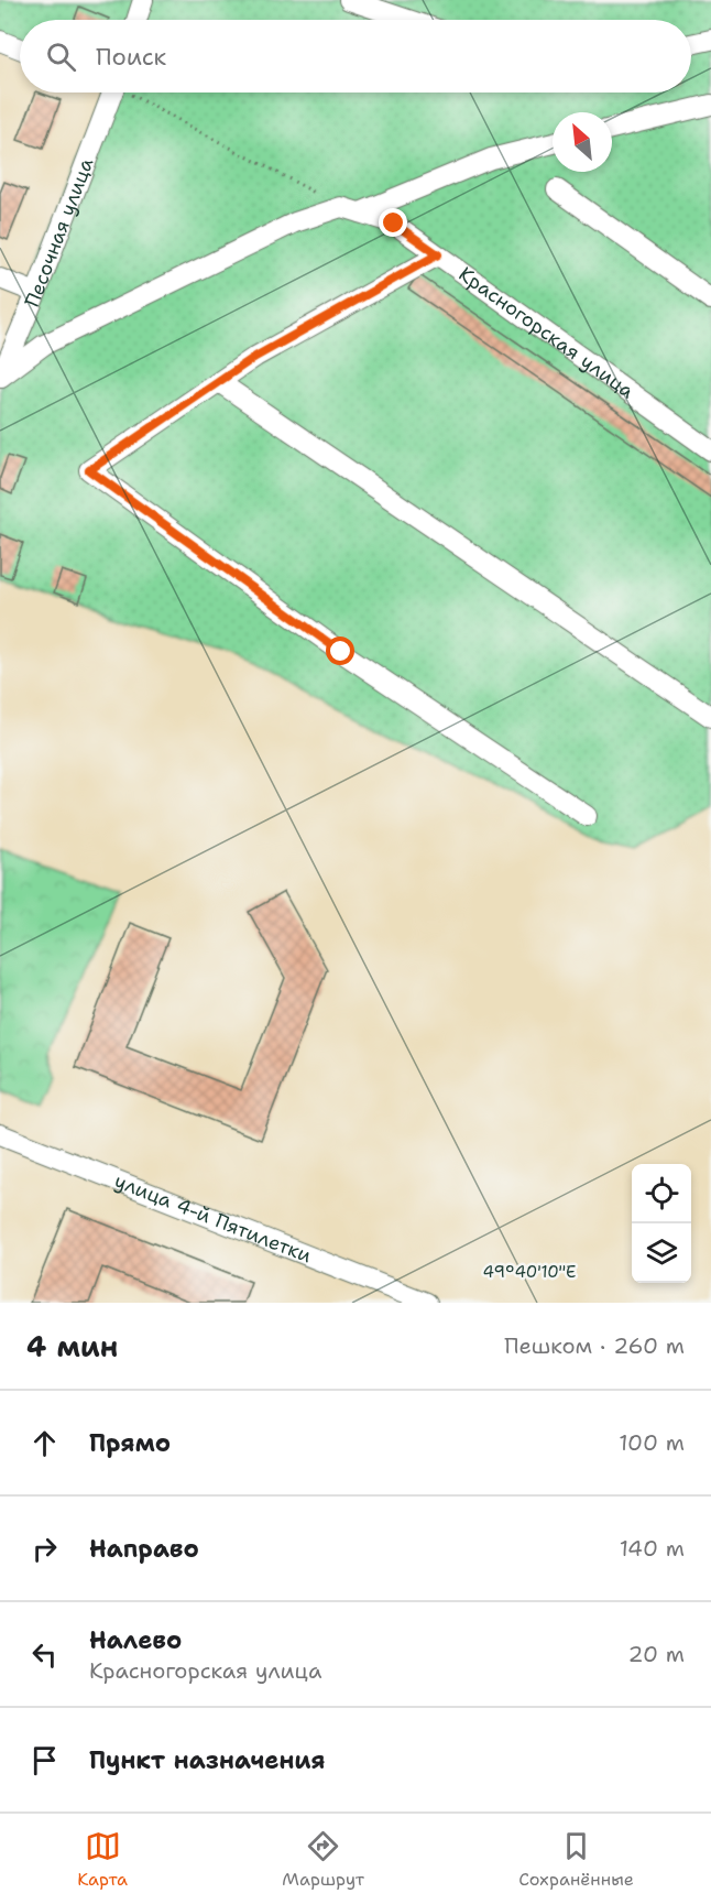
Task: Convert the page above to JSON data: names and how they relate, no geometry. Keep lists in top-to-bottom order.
{
  "streets": {
    "street": ["Песочная улица", "Красногорская улица", "улица 4-й Пятилетки"]
  },
  "north": "top left",
  "page": {
    "search": "Поиск",
    "heading": ["4 мин", "Пешком · 260 m"],
    "list": [
      ["Прямо", "100 m"],
      ["Направо", "140 m"],
      ["Налево", "Красногорская улица", "20 m"],
      "Пункт назначения"
    ],
    "nav": ["Карта", "Маршрут", "Сохранённые"]
  },
  "coordinates": ["49°40'10\"E"]
}
